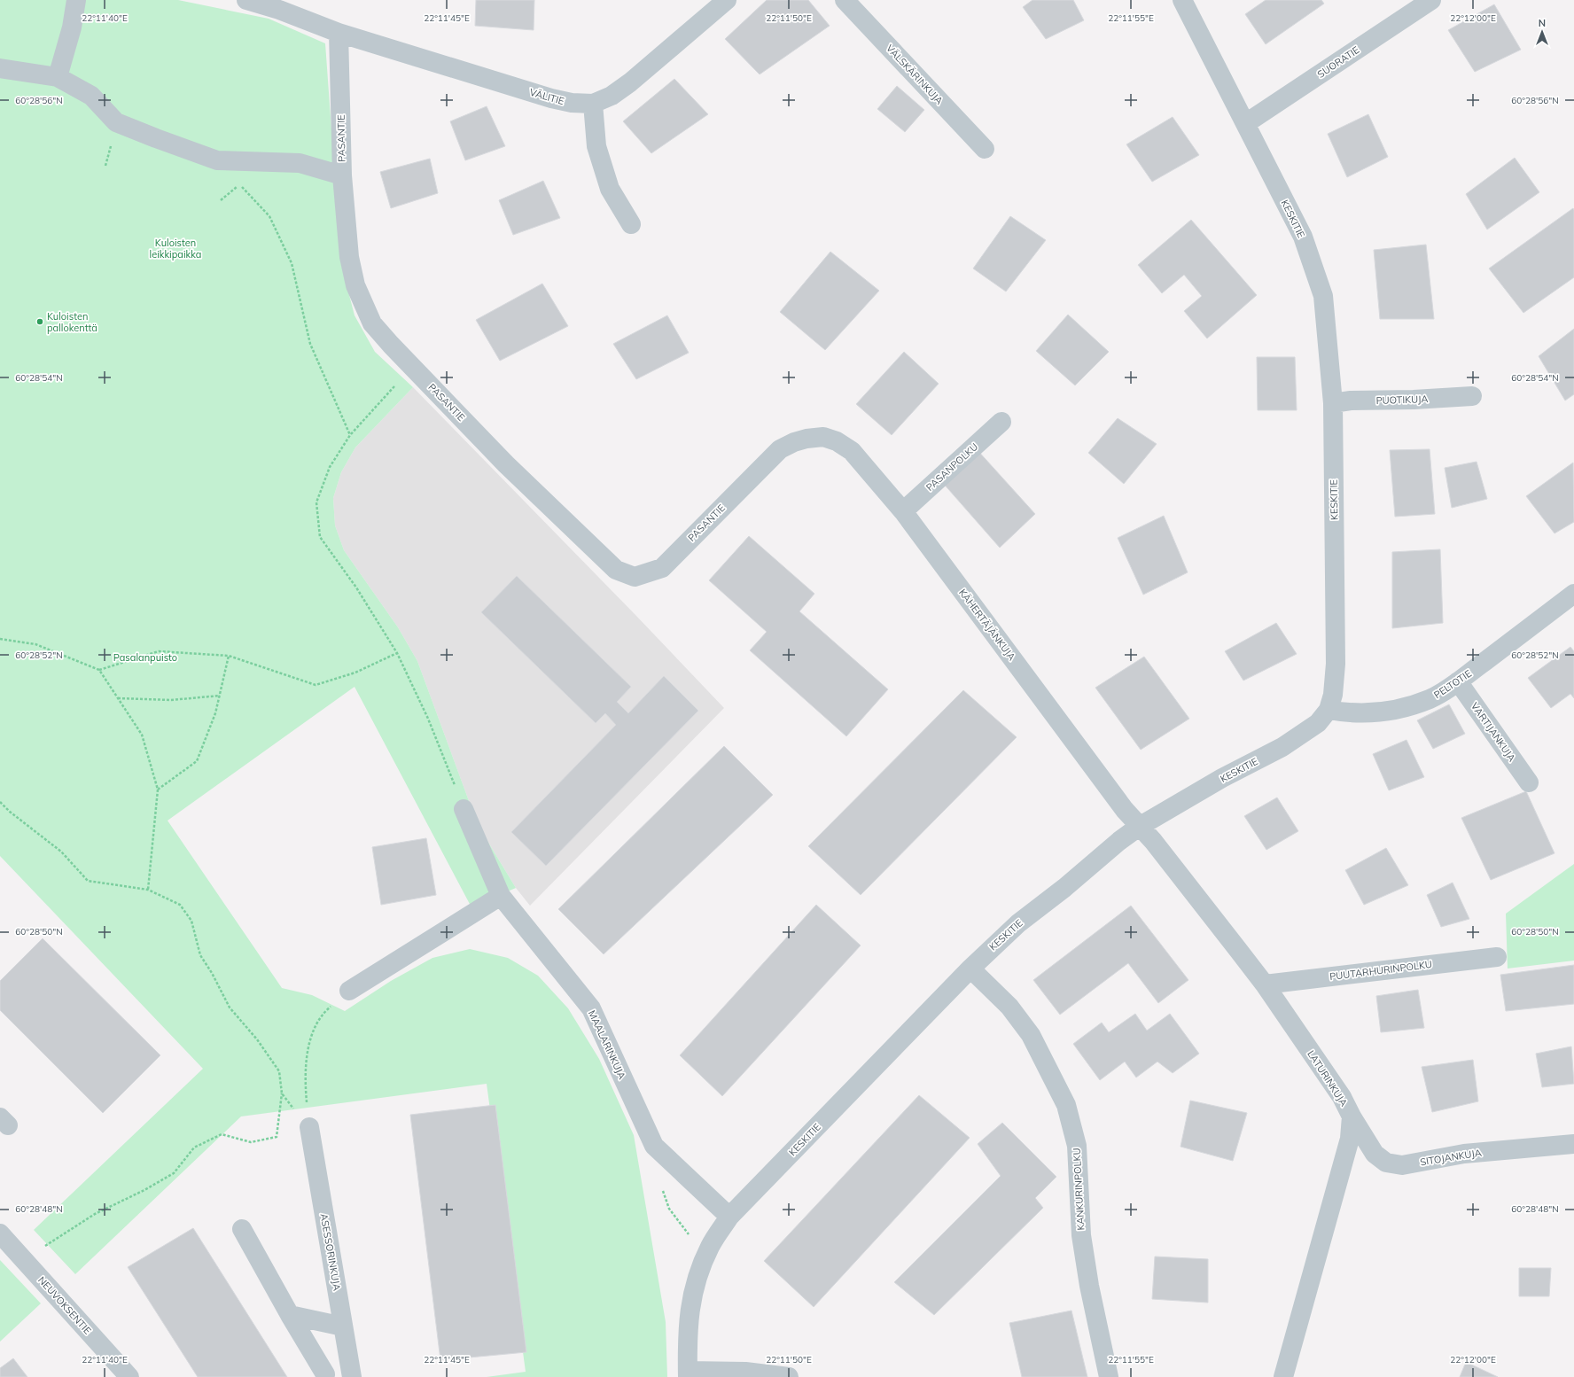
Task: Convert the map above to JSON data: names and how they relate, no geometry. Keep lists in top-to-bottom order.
{
  "streets": {
    "street": [
      "SUORATIE",
      "VÄLSKÄRINKUJA",
      "VÄLITIE",
      "PASANTIE",
      "KESKITIE",
      "PUOTIKUJA",
      "PASANPOLKU",
      "KÄHERTÄJÄNKUJA",
      "PELTOTIE",
      "VARTIJANKUJA",
      "PUUTARHURINPOLKU",
      "MAALARINKUJA",
      "LATURINKUJA",
      "SITOJANKUJA",
      "KANKURINPOLKU",
      "ASESSORINKUJA",
      "NEUVOKSENTIE"
    ]
  },
  "crossings": [
    ["SUORATIE", "KESKITIE"],
    ["VÄLITIE", "PASANTIE"],
    ["PASANTIE", "KÄHERTÄJÄNKUJA"],
    ["KESKITIE", "PUOTIKUJA"],
    ["KESKITIE", "KÄHERTÄJÄNKUJA"],
    ["KESKITIE", "PELTOTIE"],
    ["KESKITIE", "MAALARINKUJA"],
    ["KESKITIE", "LATURINKUJA"],
    ["KESKITIE", "KANKURINPOLKU"],
    ["PASANPOLKU", "KÄHERTÄJÄNKUJA"],
    ["KÄHERTÄJÄNKUJA", "LATURINKUJA"],
    ["PELTOTIE", "VARTIJANKUJA"],
    ["PUUTARHURINPOLKU", "LATURINKUJA"],
    ["LATURINKUJA", "SITOJANKUJA"]
  ],
  "parks": ["Kuloisten leikkipaikka", "Pasalanpuisto"],
  "places": ["Kuloisten pallokenttä"],
  "north": "top",
  "coordinates": [
    "22°11'40\"E",
    "22°11'45\"E",
    "22°11'50\"E",
    "22°11'55\"E",
    "22°12'00\"E",
    "60°28'56\"N",
    "60°28'54\"N",
    "60°28'52\"N",
    "60°28'50\"N",
    "60°28'48\"N"
  ]
}
